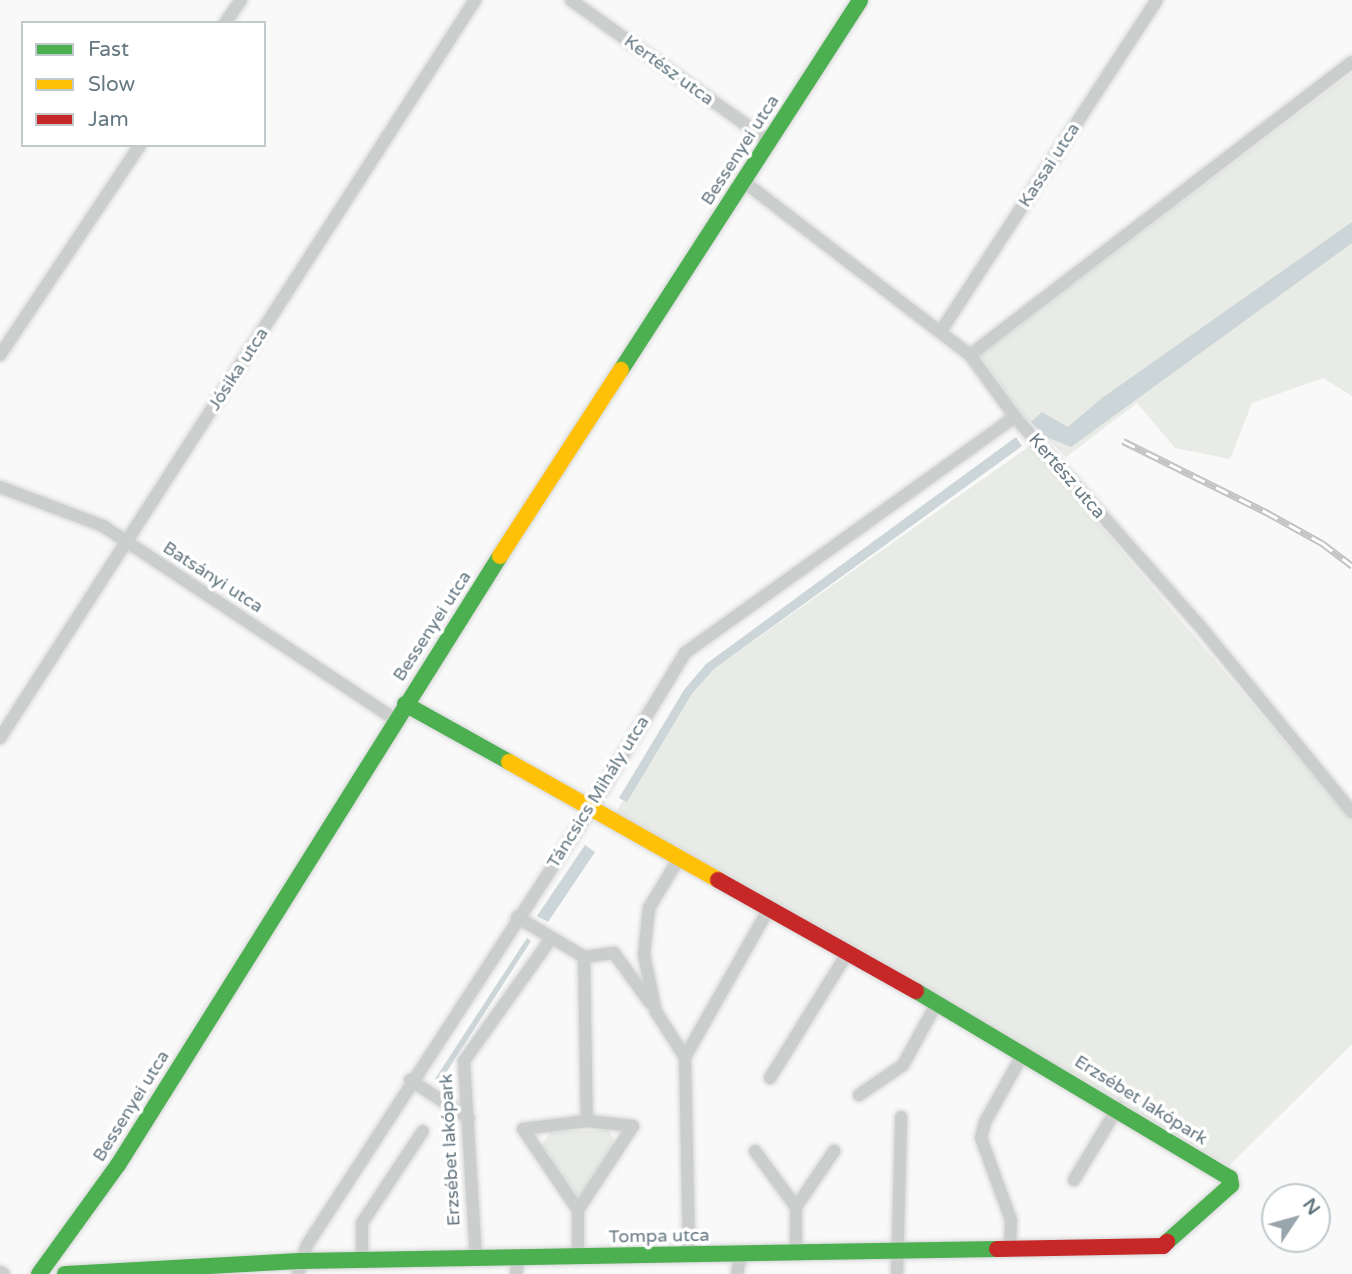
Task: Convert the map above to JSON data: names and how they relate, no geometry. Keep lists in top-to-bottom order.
{
  "streets": {
    "street": [
      "Kertész utca",
      "Bessenyei utca",
      "Kassai utca",
      "Jósika utca",
      "Batsányi utca",
      "Táncsics Mihály utca",
      "Erzsébet lakópark",
      "Tompa utca"
    ]
  },
  "crossings": [
    ["Kertész utca", "Bessenyei utca"],
    ["Kertész utca", "Kassai utca"],
    ["Kertész utca", "Táncsics Mihály utca"],
    ["Bessenyei utca", "Batsányi utca"],
    ["Jósika utca", "Batsányi utca"],
    ["Táncsics Mihály utca", "Erzsébet lakópark"],
    ["Táncsics Mihály utca", "Tompa utca"],
    ["Erzsébet lakópark", "Tompa utca"]
  ],
  "legend": ["Fast", "Slow", "Jam"],
  "north": "top right"
}
